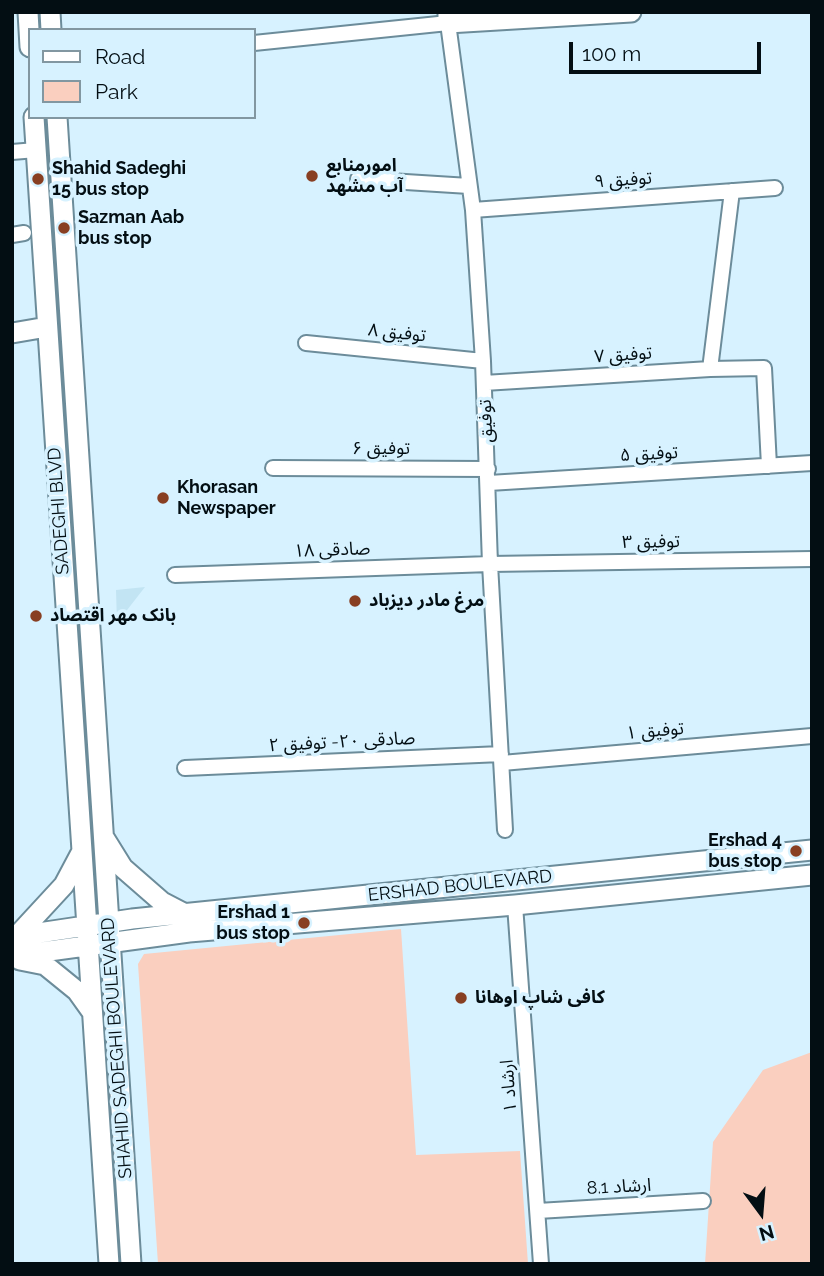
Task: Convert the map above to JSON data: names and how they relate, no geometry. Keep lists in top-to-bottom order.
{
  "streets": {
    "main road": ["SADEGHI BLVD", "ERSHAD BOULEVARD", "SHAHID SADEGHI BOULEVARD"],
    "street": [
      "توفیق ۹",
      "توفیق ۸",
      "توفیق ۷",
      "توفیق",
      "توفیق ۶",
      "توفیق ۵",
      "توفیق ۳",
      "صادقی ۱۸",
      "توفیق ۱",
      "صادقی ۲۰- توفیق ۲",
      "ارشاد ۱",
      "ارشاد 8.1"
    ]
  },
  "crossings": [
    ["توفیق ۹", "توفیق"],
    ["توفیق ۸", "توفیق"],
    ["توفیق ۷", "توفیق"],
    ["توفیق ۷", "توفیق ۵"],
    ["توفیق", "توفیق ۶"],
    ["توفیق", "توفیق ۵"],
    ["توفیق", "توفیق ۳"],
    ["توفیق", "صادقی ۱۸"],
    ["توفیق", "توفیق ۱"],
    ["توفیق", "صادقی ۲۰- توفیق ۲"],
    ["توفیق ۶", "توفیق ۵"],
    ["SADEGHI BLVD", "ERSHAD BOULEVARD"],
    ["SADEGHI BLVD", "SHAHID SADEGHI BOULEVARD"],
    ["توفیق ۳", "صادقی ۱۸"],
    ["توفیق ۱", "صادقی ۲۰- توفیق ۲"],
    ["ERSHAD BOULEVARD", "SHAHID SADEGHI BOULEVARD"],
    ["ERSHAD BOULEVARD", "ارشاد ۱"],
    ["ارشاد ۱", "ارشاد 8.1"]
  ],
  "places": [
    "امورمنابع آب مشهد",
    "Shahid Sadeghi 15 bus stop",
    "Sazman Aab bus stop",
    "Khorasan Newspaper",
    "مرغ مادر دیزباد",
    "بانک مهر اقتصاد",
    "Ershad 4 bus stop",
    "Ershad 1 bus stop",
    "کافی شاپ اوهانا"
  ],
  "legend": ["Road", "Park"],
  "scale_bar": "100 m",
  "north": "bottom"
}
